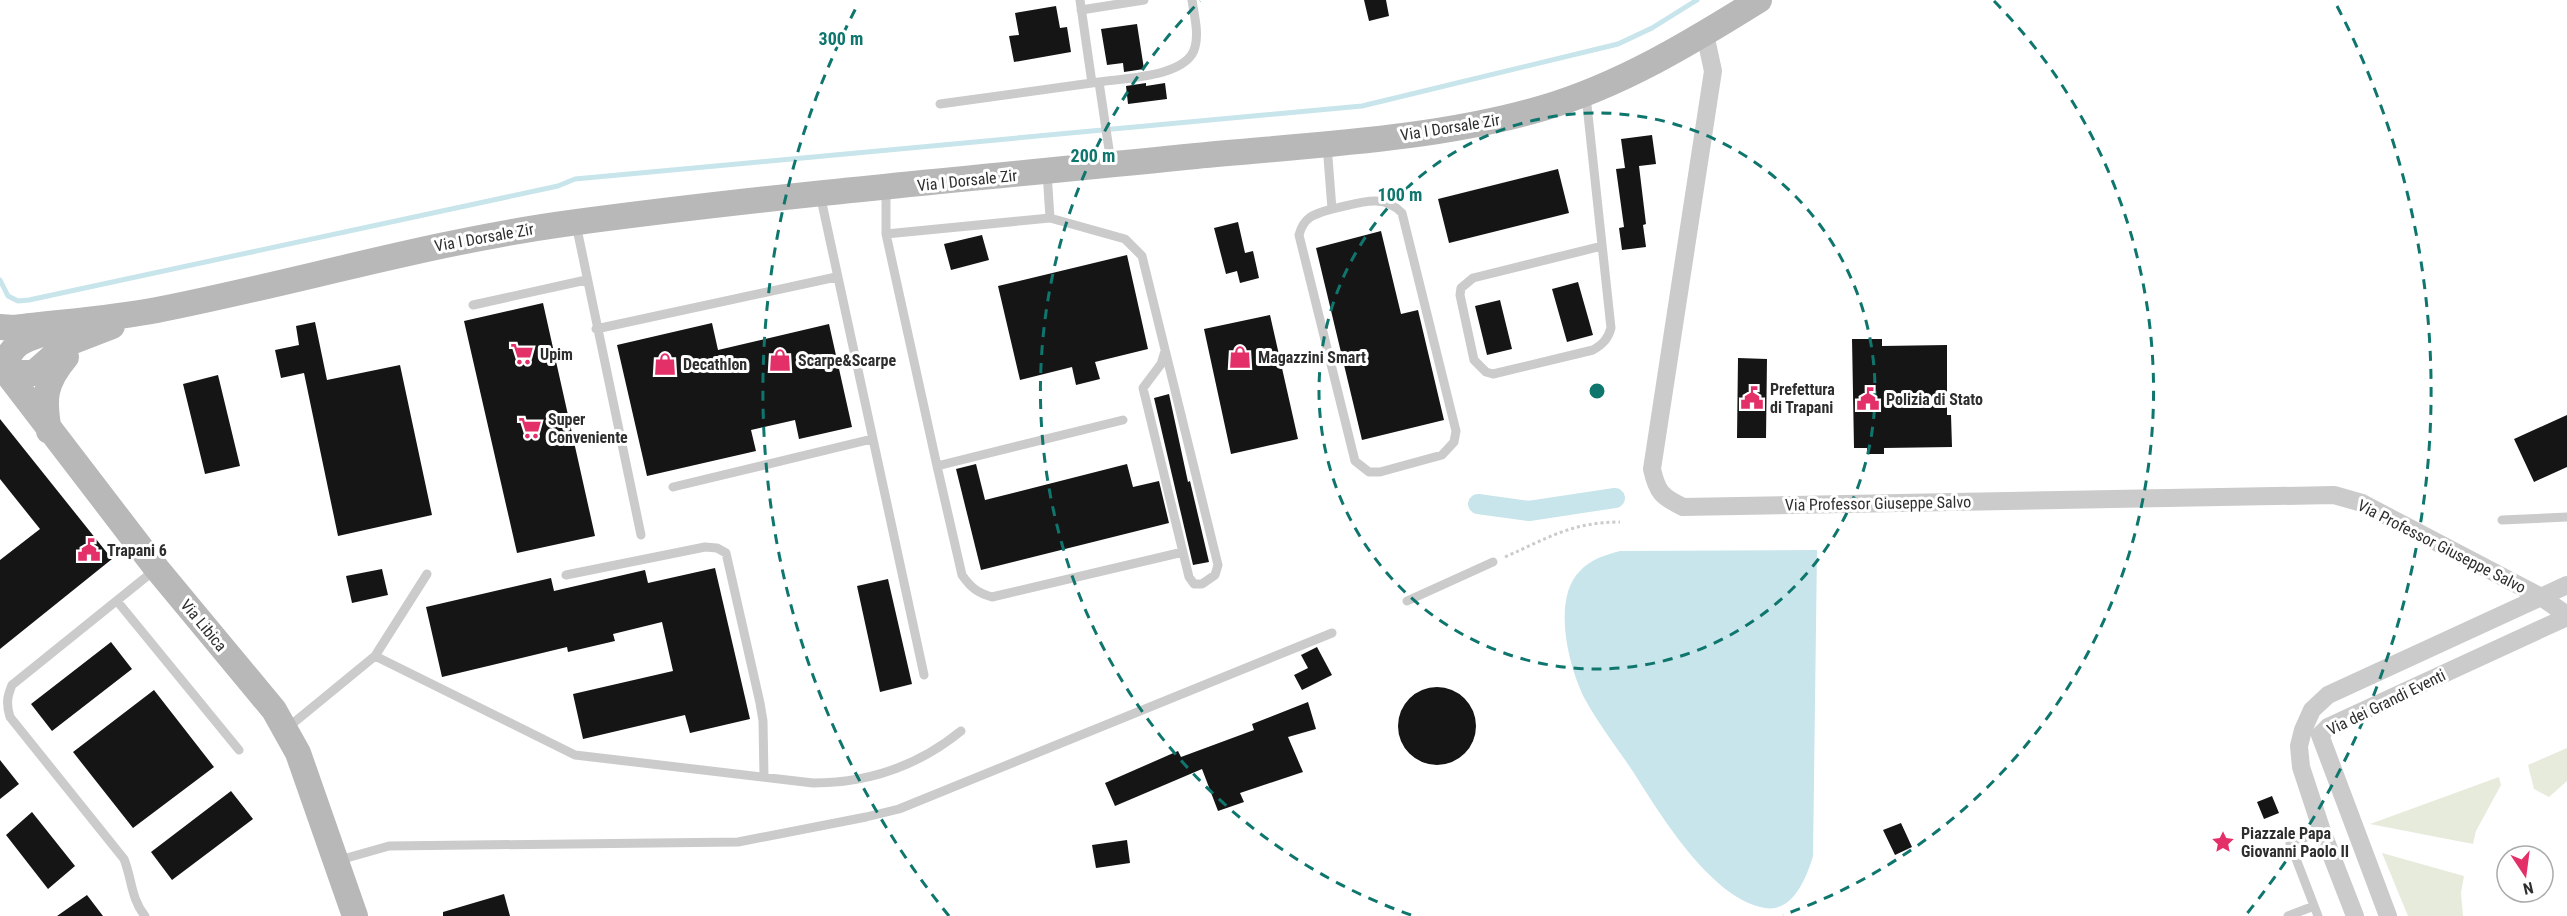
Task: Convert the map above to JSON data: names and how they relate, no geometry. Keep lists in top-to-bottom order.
{
  "streets": {
    "main road": ["Via I Dorsale Zir", "Via Libica"],
    "street": ["Via Professor Giuseppe Salvo", "Via dei Grandi Eventi"]
  },
  "crossings": [
    ["Via I Dorsale Zir", "Via Professor Giuseppe Salvo"],
    ["Via I Dorsale Zir", "Via Libica"],
    ["Via Professor Giuseppe Salvo", "Via dei Grandi Eventi"]
  ],
  "places": {
    "supermarket": ["Upim", "Super Conveniente"],
    "shop": ["Magazzini Smart", "Scarpe&Scarpe", "Decathlon"],
    "public building": ["Prefettura di Trapani", "Polizia di Stato", "Trapani 6"],
    "place": ["Piazzale Papa Giovanni Paolo II"]
  },
  "north": "bottom",
  "rings": ["300 m", "200 m", "100 m"]
}
